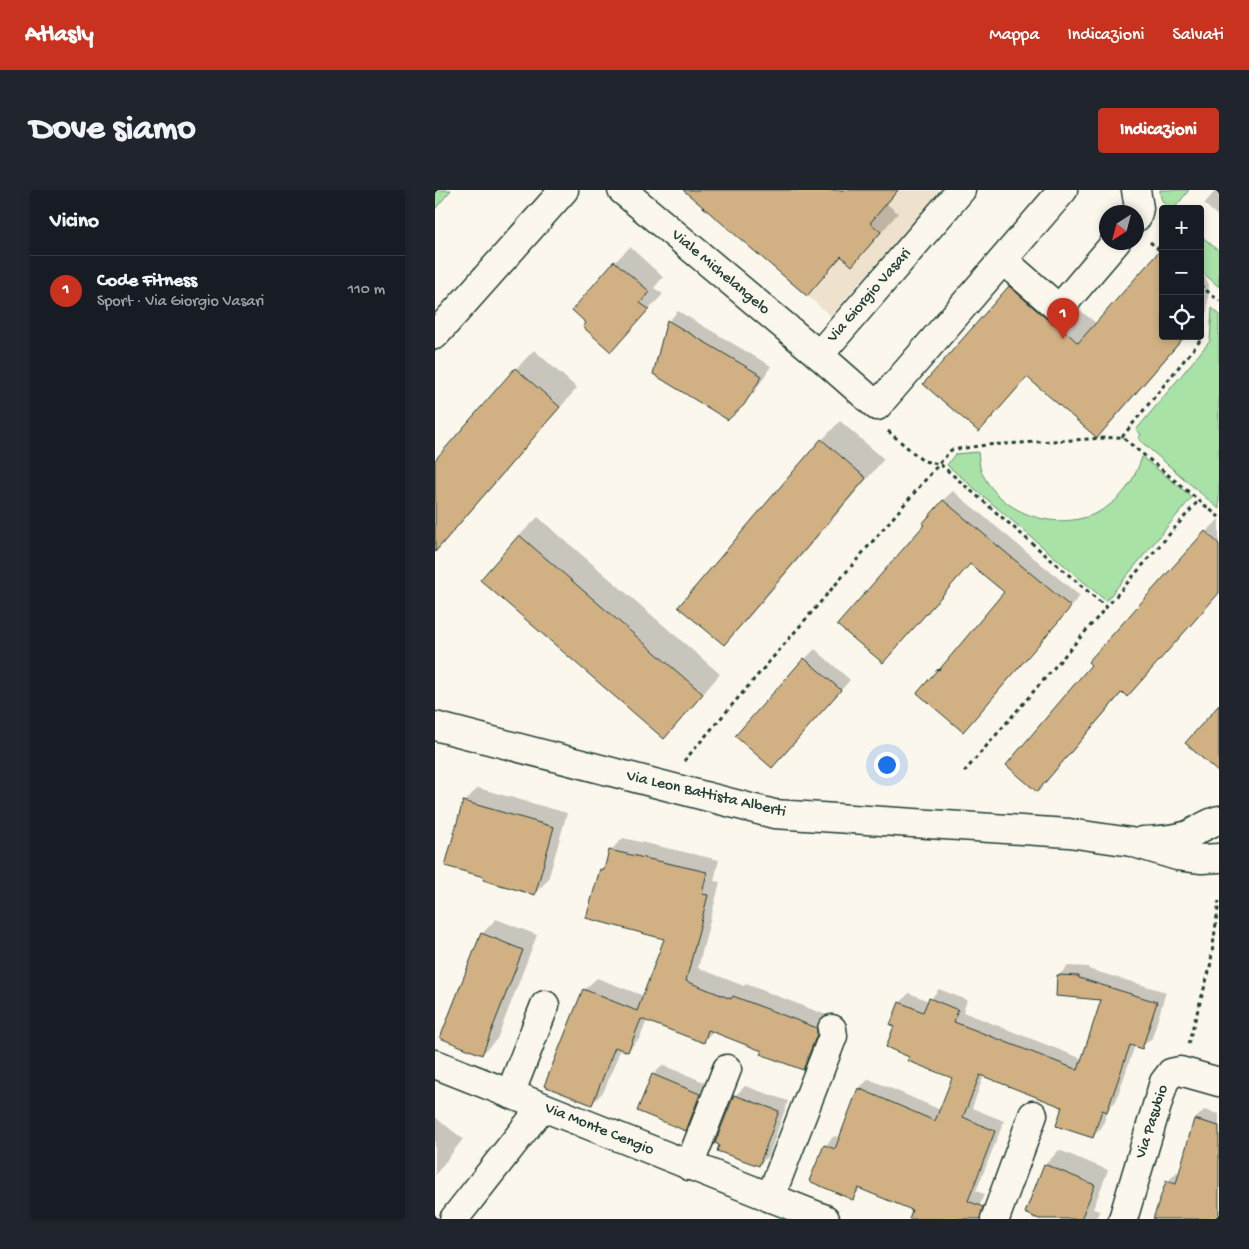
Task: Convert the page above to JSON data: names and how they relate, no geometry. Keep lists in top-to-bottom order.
{
  "streets": {
    "street": [
      "Viale Michelangelo",
      "Via Giorgio Vasari",
      "Via Leon Battista Alberti",
      "Via Pasubio",
      "Via Monte Cengio"
    ]
  },
  "crossings": [
    ["Viale Michelangelo", "Via Giorgio Vasari"]
  ],
  "north": "bottom left",
  "page": {
    "header": "Atlasly",
    "nav": ["Mappa", "Indicazioni", "Salvati"],
    "buttons": "Indicazioni",
    "title": "Dove siamo",
    "heading": "Vicino",
    "map_buttons": ["+", "−"],
    "list": [
      {
        "mark": "1",
        "name": "Code Fitness",
        "note": "Sport · Via Giorgio Vasari",
        "value": "110 m"
      }
    ],
    "pins": "1"
  }
}
